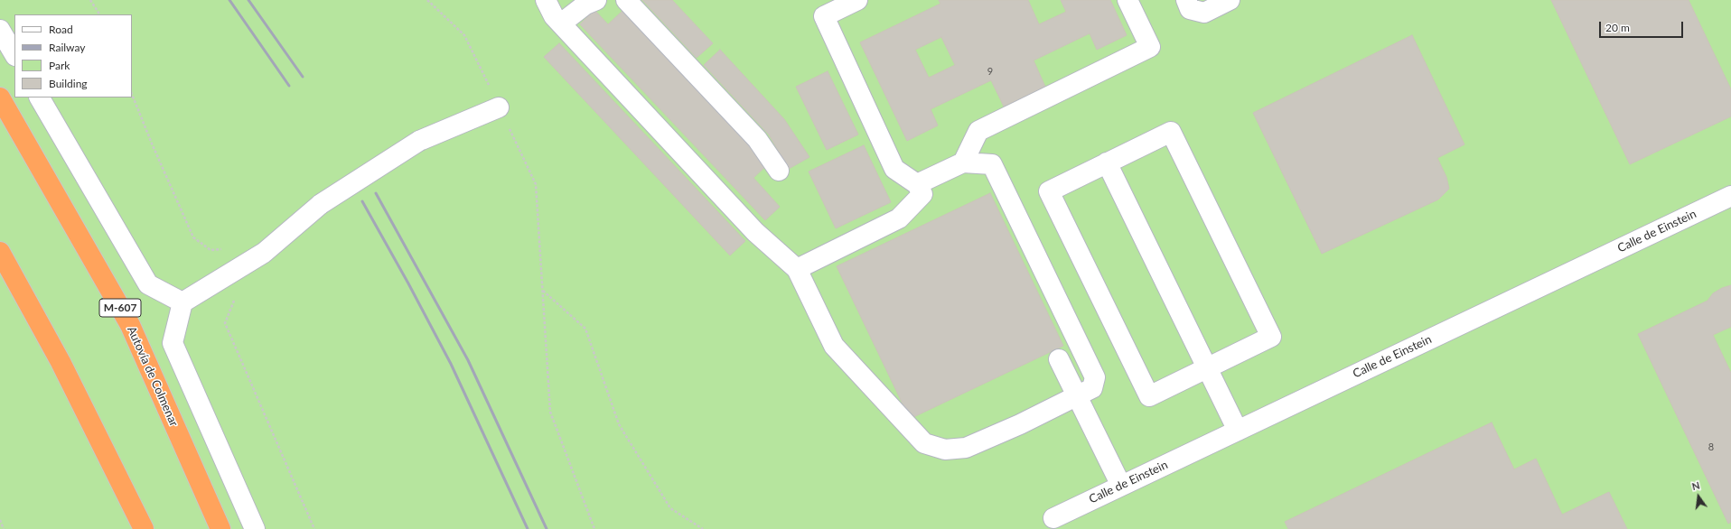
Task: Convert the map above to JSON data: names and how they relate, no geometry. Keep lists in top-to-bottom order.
{
  "streets": {
    "highway": ["M-607", "Autovía de Colmenar"],
    "street": ["Calle de Einstein"]
  },
  "house_numbers": ["9", "8"],
  "legend": [
    "Road",
    "Railway",
    "Park",
    "Building"
  ],
  "scale_bar": "20 m",
  "north": "top"
}
